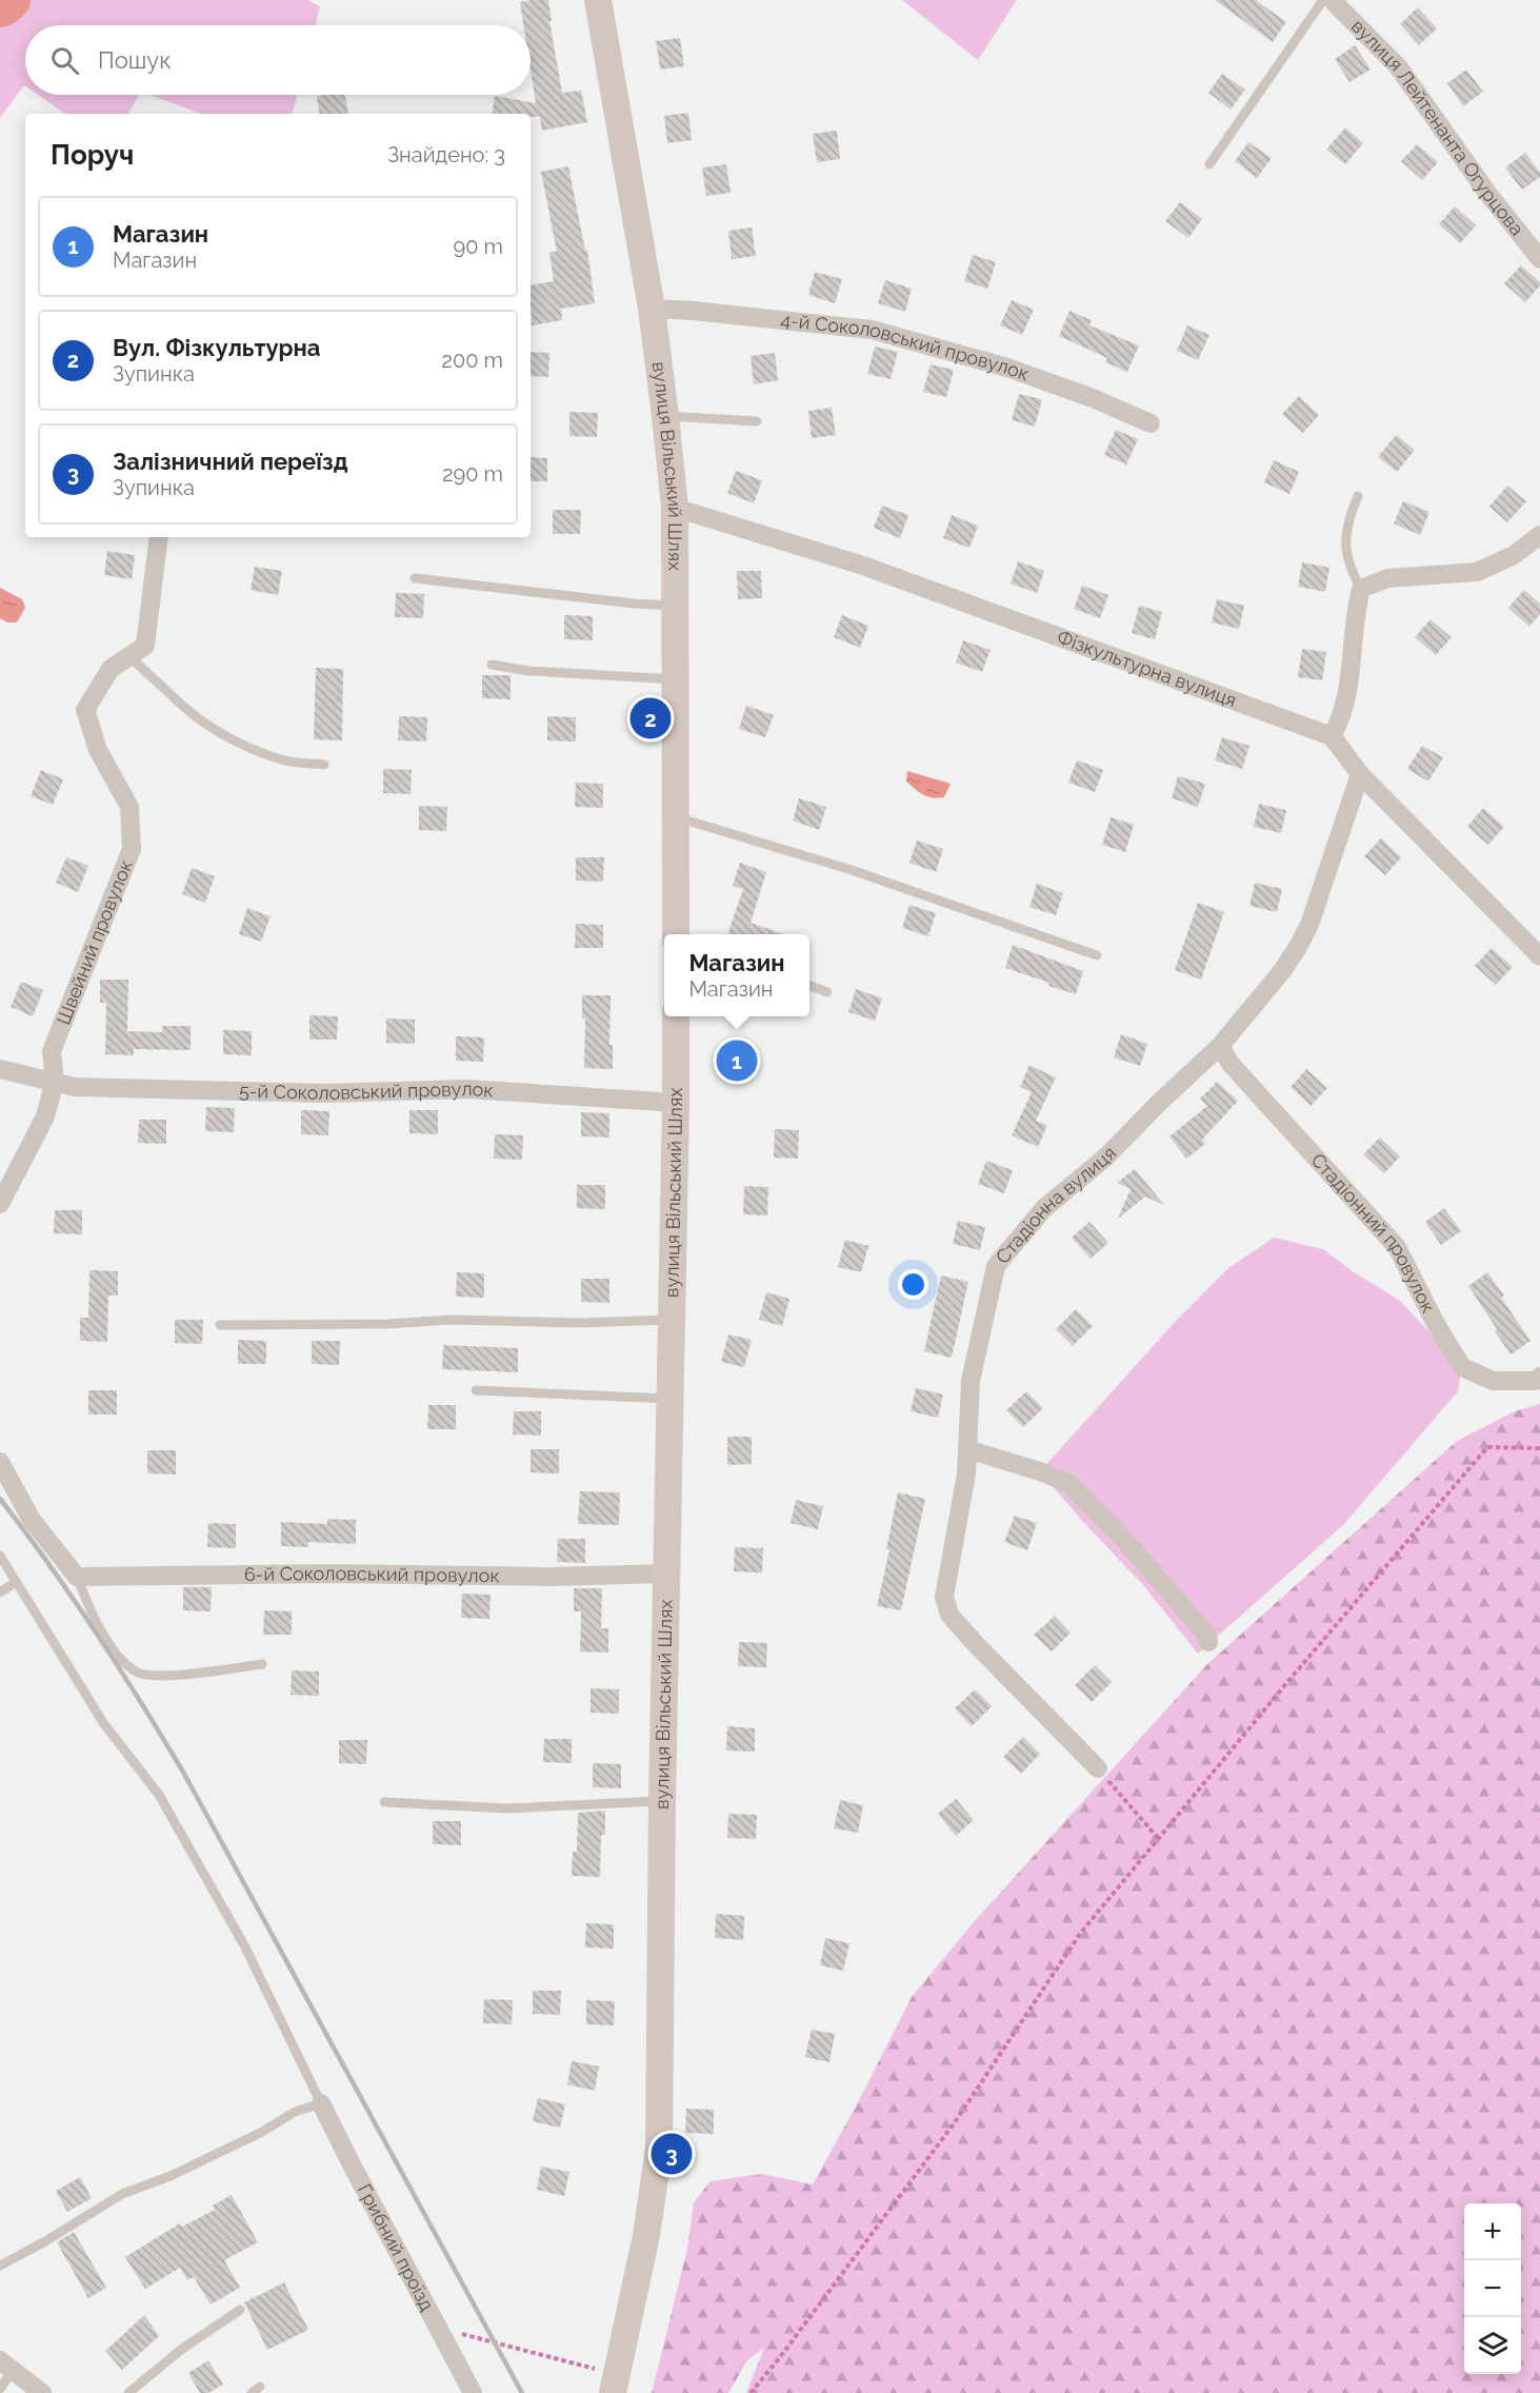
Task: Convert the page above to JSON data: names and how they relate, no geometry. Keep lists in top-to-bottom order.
{
  "streets": {
    "street": [
      "вулиця Лейтенанта Огурцова",
      "4-й Соколовський провулок",
      "вулиця Вільський Шлях",
      "Фізкультурна вулиця",
      "Швейний провулок",
      "5-й Соколовський провулок",
      "Стадіонна вулиця",
      "Стадіонний провулок",
      "6-й Соколовський провулок",
      "Грибний проїзд"
    ]
  },
  "crossings": [
    ["4-й Соколовський провулок", "вулиця Вільський Шлях"],
    ["вулиця Вільський Шлях", "Фізкультурна вулиця"],
    ["вулиця Вільський Шлях", "5-й Соколовський провулок"],
    ["вулиця Вільський Шлях", "6-й Соколовський провулок"],
    ["Швейний провулок", "5-й Соколовський провулок"],
    ["Стадіонна вулиця", "Стадіонний провулок"]
  ],
  "page": {
    "search": "Пошук",
    "heading": ["Поруч", "Знайдено: 3"],
    "list": [
      {
        "mark": "1",
        "name": "Магазин",
        "note": "Магазин",
        "value": "90 m"
      },
      {
        "mark": "2",
        "name": "Вул. Фізкультурна",
        "note": "Зупинка",
        "value": "200 m"
      },
      {
        "mark": "3",
        "name": "Залізничний переїзд",
        "note": "Зупинка",
        "value": "290 m"
      }
    ],
    "pins": ["2", "1", "3"],
    "popup": ["Магазин", "Магазин"],
    "map_buttons": ["+", "−"]
  }
}
